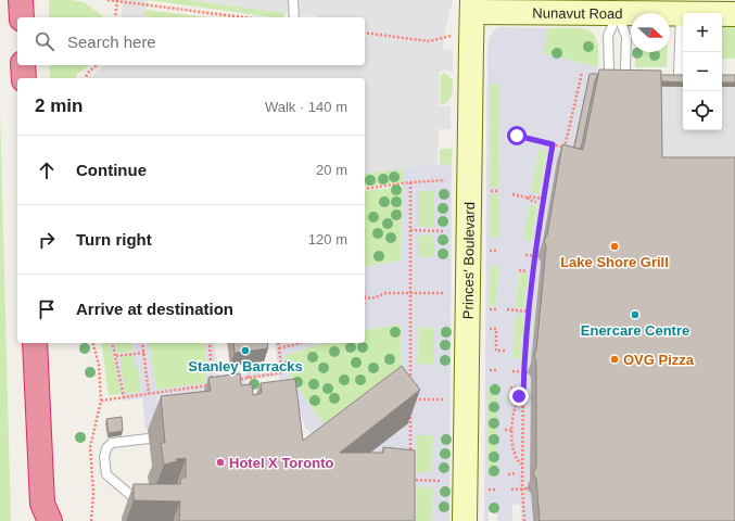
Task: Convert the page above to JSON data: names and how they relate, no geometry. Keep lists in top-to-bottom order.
{
  "streets": {
    "street": ["Nunavut Road", "Princes' Boulevard"]
  },
  "crossings": [
    ["Nunavut Road", "Princes' Boulevard"]
  ],
  "places": [
    "Lake Shore Grill",
    "Enercare Centre",
    "Stanley Barracks",
    "OVG Pizza",
    "Hotel X Toronto"
  ],
  "north": "right",
  "page": {
    "map_buttons": ["+", "−"],
    "search": "Search here",
    "heading": ["2 min", "Walk · 140 m"],
    "list": [
      ["Continue", "20 m"],
      ["Turn right", "120 m"],
      "Arrive at destination"
    ]
  }
}
